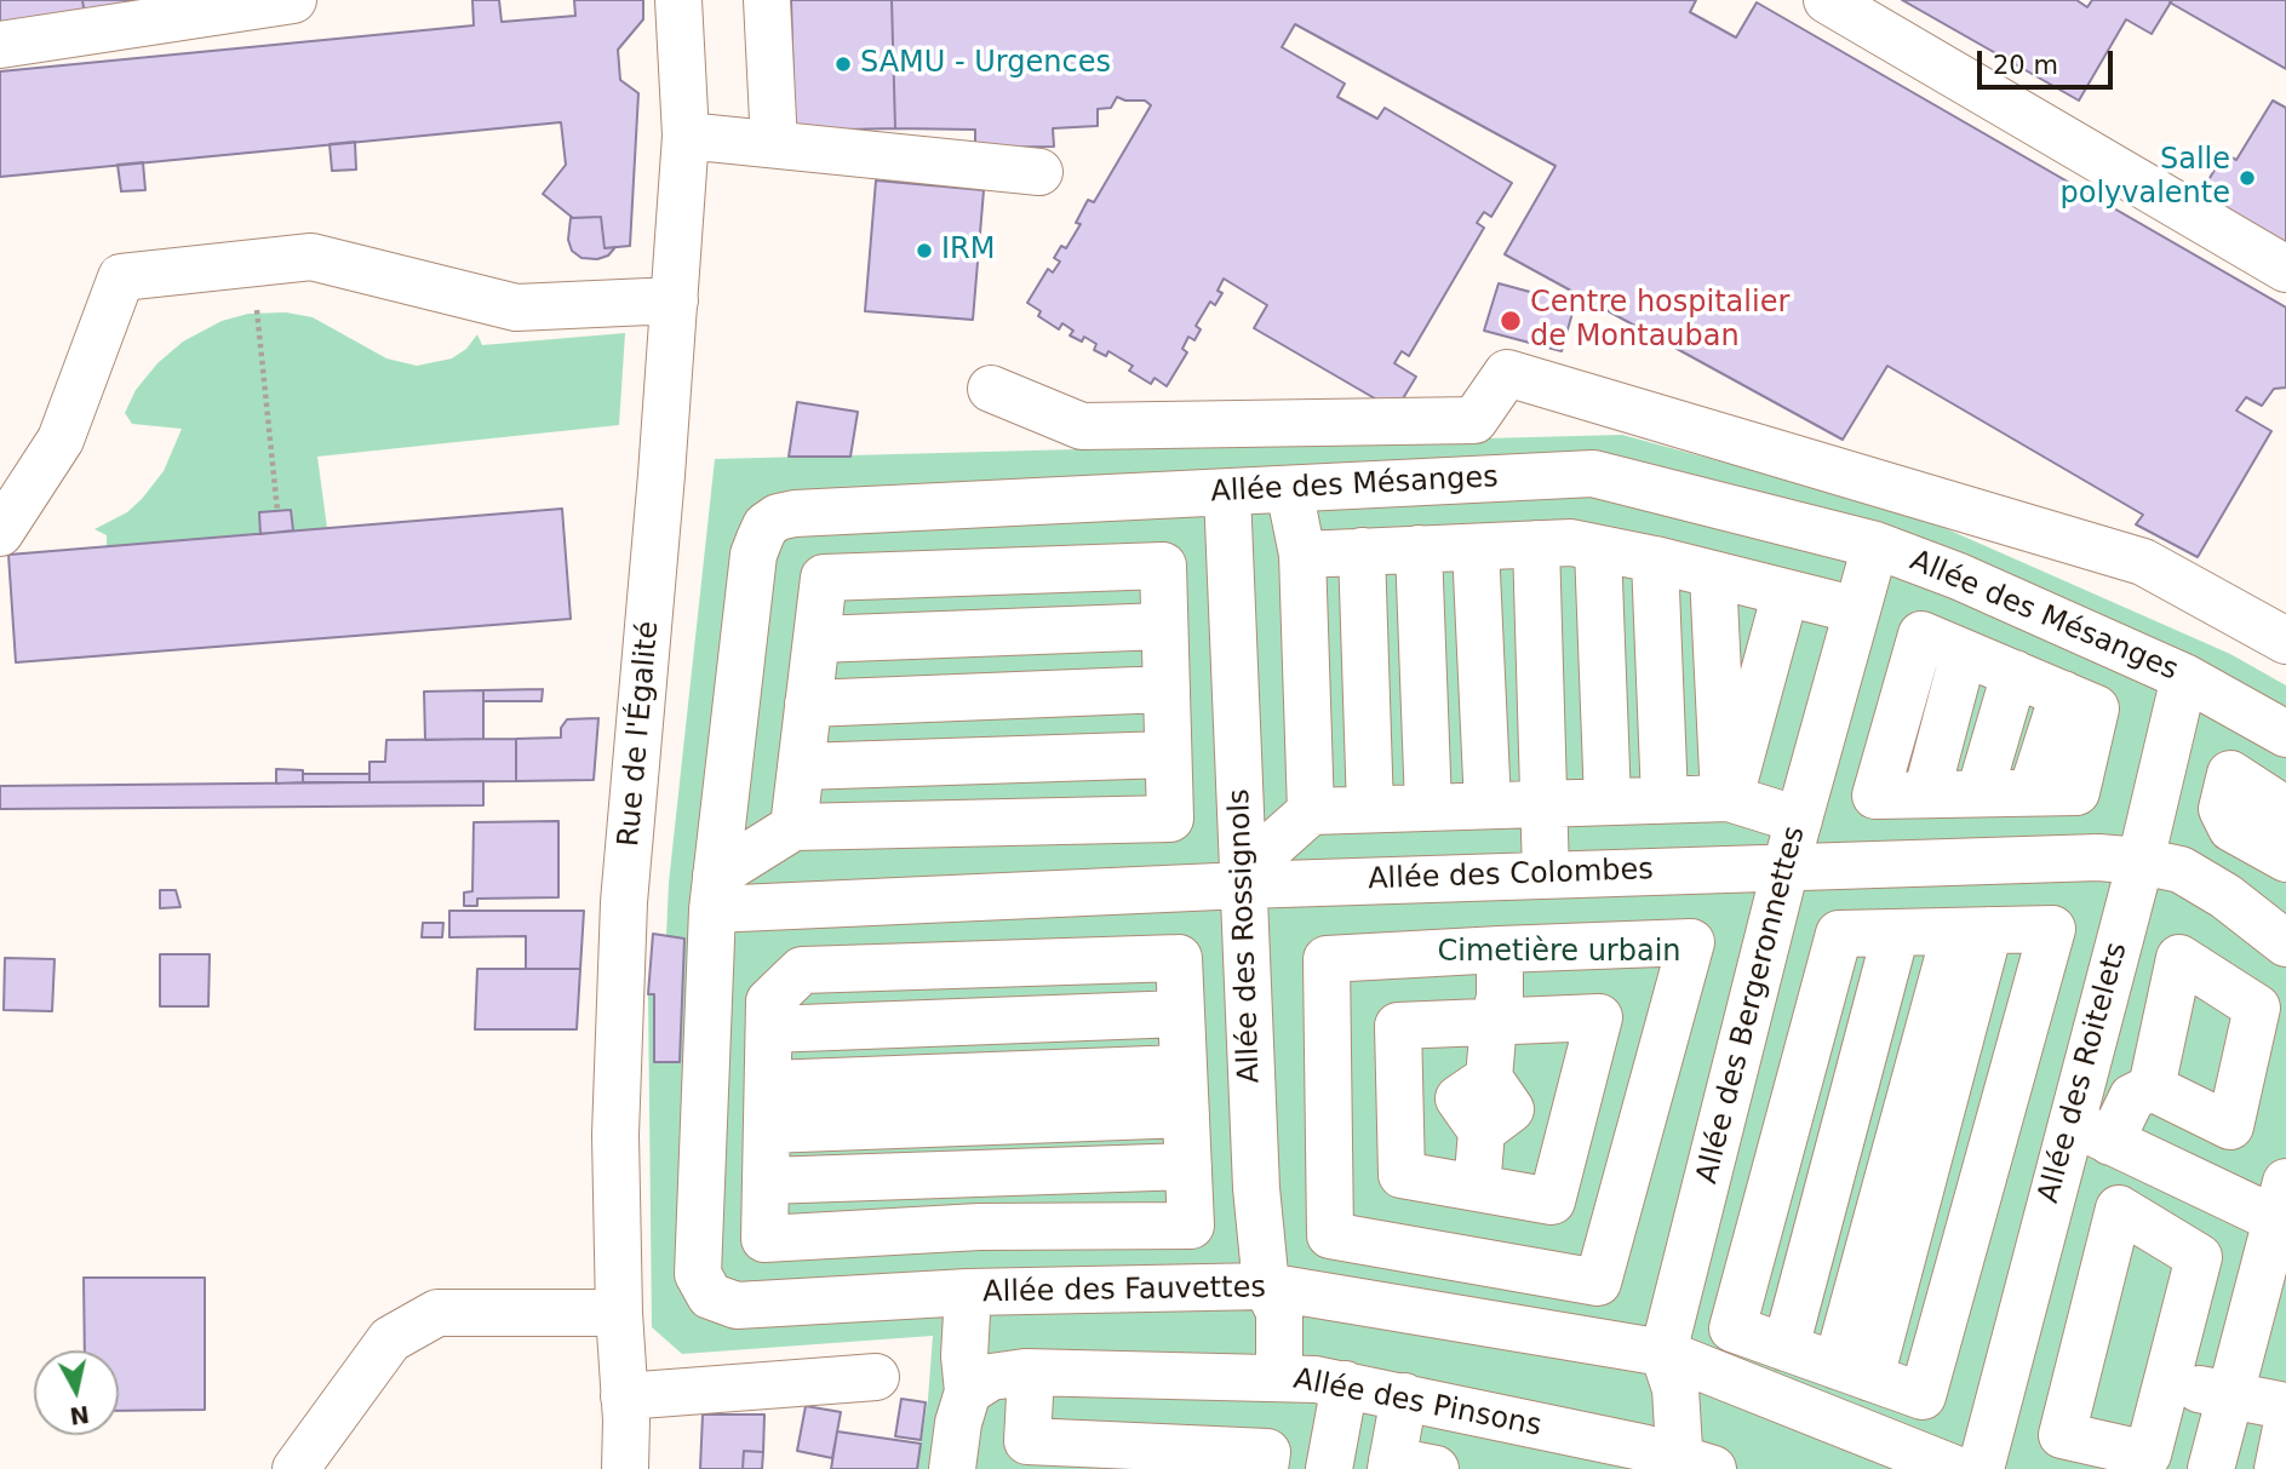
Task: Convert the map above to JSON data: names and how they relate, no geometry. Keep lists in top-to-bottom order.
{
  "streets": {
    "street": [
      "Allée des Mésanges",
      "Rue de l'Égalité",
      "Allée des Colombes",
      "Allée des Rossignols",
      "Allée des Bergeronnettes",
      "Allée des Roitelets",
      "Allée des Fauvettes",
      "Allée des Pinsons"
    ]
  },
  "crossings": [
    ["Allée des Mésanges", "Allée des Colombes"],
    ["Allée des Mésanges", "Allée des Rossignols"],
    ["Allée des Mésanges", "Allée des Bergeronnettes"],
    ["Allée des Mésanges", "Allée des Roitelets"],
    ["Allée des Mésanges", "Allée des Fauvettes"],
    ["Allée des Colombes", "Allée des Rossignols"],
    ["Allée des Colombes", "Allée des Bergeronnettes"],
    ["Allée des Colombes", "Allée des Roitelets"],
    ["Allée des Colombes", "Allée des Fauvettes"],
    ["Allée des Rossignols", "Allée des Fauvettes"],
    ["Allée des Rossignols", "Allée des Pinsons"],
    ["Allée des Bergeronnettes", "Allée des Fauvettes"]
  ],
  "parks": ["Cimetière urbain"],
  "places": [
    "SAMU - Urgences",
    "Salle polyvalente",
    "IRM",
    "Centre hospitalier de Montauban"
  ],
  "scale_bar": "20 m",
  "north": "bottom"
}
